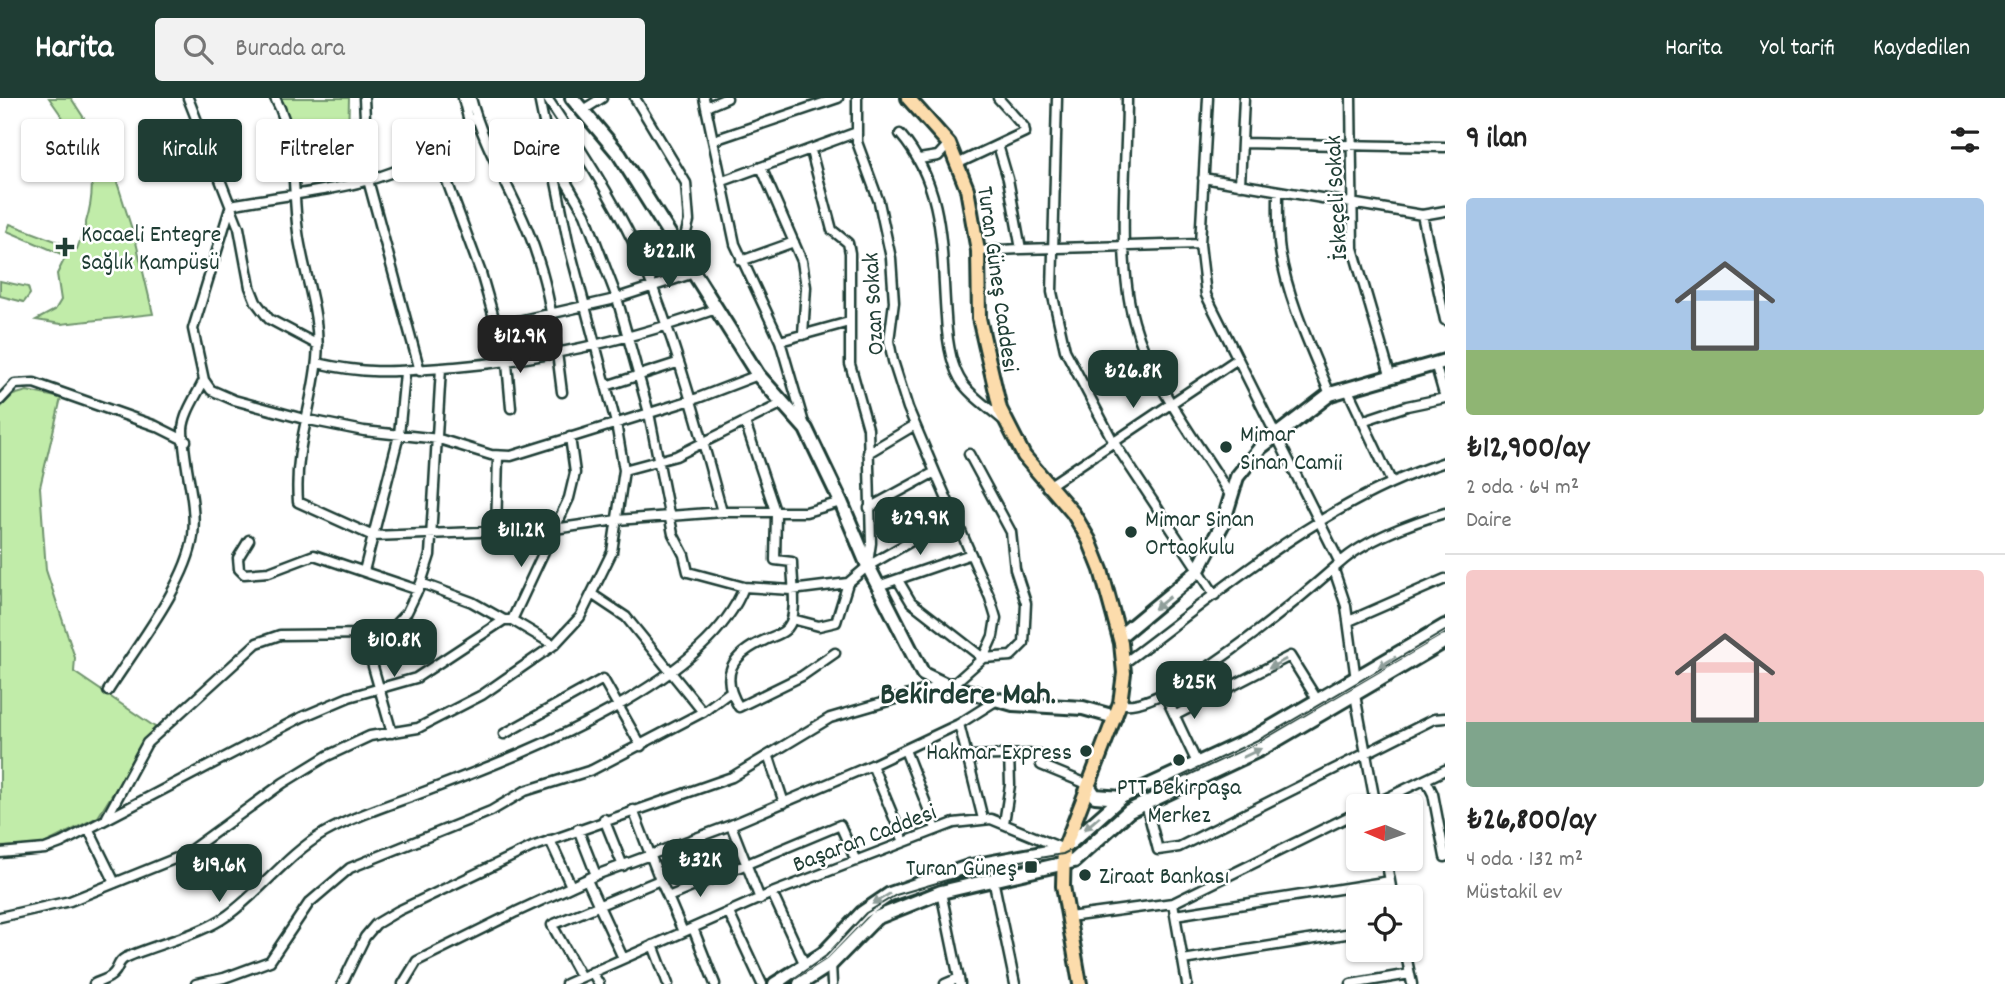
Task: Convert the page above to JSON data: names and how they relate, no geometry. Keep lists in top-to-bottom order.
{
  "streets": {
    "main road": ["Turan Güneş Caddesi"],
    "street": ["İskeçeli Sokak", "Ozan Sokak", "Başaran Caddesi"]
  },
  "crossings": [
    ["Turan Güneş Caddesi", "Başaran Caddesi"]
  ],
  "districts": ["Bekirdere Mah."],
  "places": {
    "health": ["Kocaeli Entegre Sağlık Kampüsü"],
    "other": [
      "Mimar Sinan Camii",
      "Mimar Sinan Ortaokulu",
      "Hakmar Express",
      "PTT Bekirpaşa Merkez",
      "Ziraat Bankası"
    ],
    "transit": ["Turan Güneş"]
  },
  "north": "left",
  "page": {
    "header": "Harita",
    "search": "Burada ara",
    "nav": ["Harita", "Yol tarifi", "Kaydedilen"],
    "heading": "9 ilan",
    "chip": [
      "Satılık",
      "Kiralık",
      "Filtreler",
      "Yeni",
      "Daire"
    ],
    "list": [
      {
        "name": "₺12,900/ay",
        "note": "2 oda · 64 m² · Daire"
      },
      {
        "name": "₺26,800/ay",
        "note": "4 oda · 132 m² · Müstakil ev"
      }
    ],
    "price": [
      "₺22.1K",
      "₺12.9K",
      "₺26.8K",
      "₺29.9K",
      "₺11.2K",
      "₺10.8K",
      "₺25K",
      "₺32K",
      "₺19.6K"
    ]
  }
}
